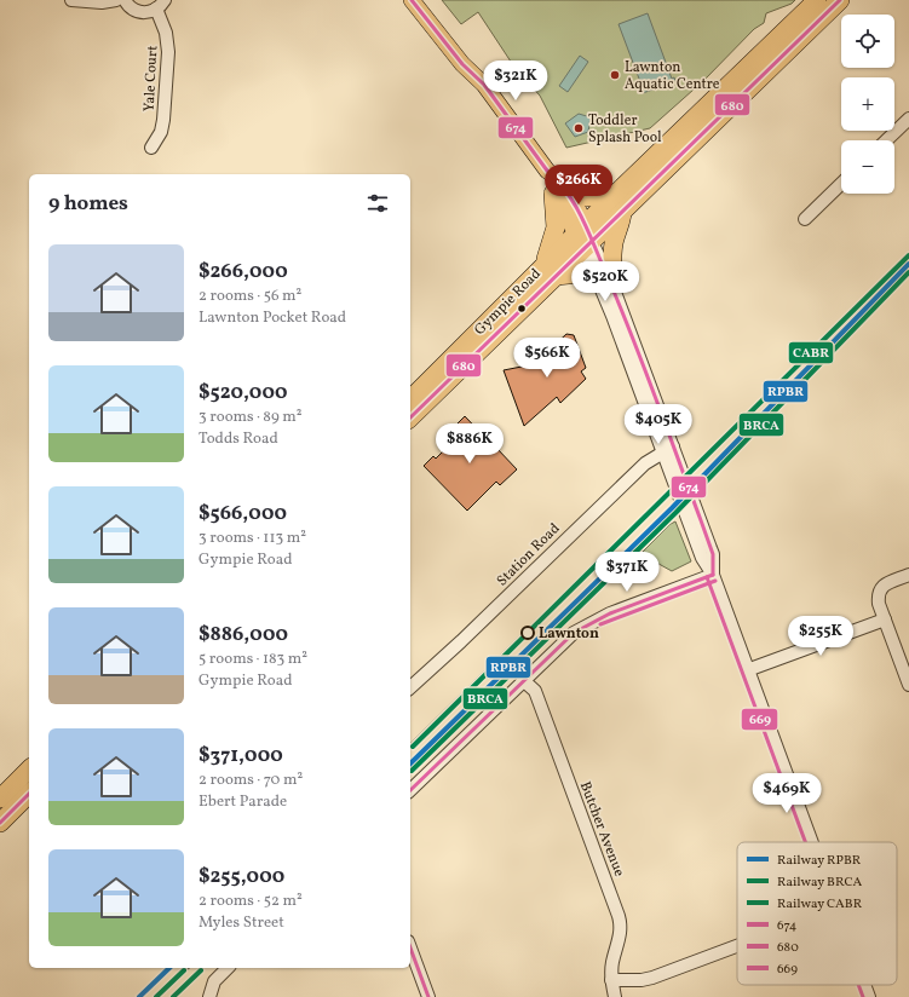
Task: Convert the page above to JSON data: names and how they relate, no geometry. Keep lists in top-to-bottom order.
{
  "streets": {
    "highway": ["Gympie Road"],
    "street": ["Yale Court", "Station Road", "Butcher Avenue"]
  },
  "places": ["Lawnton Aquatic Centre", "Toddler Splash Pool", "Lawnton"],
  "lines": [
    "transit line 674",
    "transit line 680",
    "rail line CABR",
    "rail line RPBR",
    "rail line BRCA",
    "transit line 669"
  ],
  "legend": [
    "Railway RPBR",
    "Railway BRCA",
    "Railway CABR",
    "674",
    "680",
    "669"
  ],
  "page": {
    "map_buttons": ["+", "−"],
    "price": [
      "$321K",
      "$266K",
      "$520K",
      "$566K",
      "$405K",
      "$886K",
      "$371K",
      "$255K",
      "$469K"
    ],
    "heading": "9 homes",
    "list": [
      {
        "name": "$266,000",
        "note": "2 rooms · 56 m² · Lawnton Pocket Road"
      },
      {
        "name": "$520,000",
        "note": "3 rooms · 89 m² · Todds Road"
      },
      {
        "name": "$566,000",
        "note": "3 rooms · 113 m² · Gympie Road"
      },
      {
        "name": "$886,000",
        "note": "5 rooms · 183 m² · Gympie Road"
      },
      {
        "name": "$371,000",
        "note": "2 rooms · 70 m² · Ebert Parade"
      },
      {
        "name": "$255,000",
        "note": "2 rooms · 52 m² · Myles Street"
      }
    ]
  }
}
